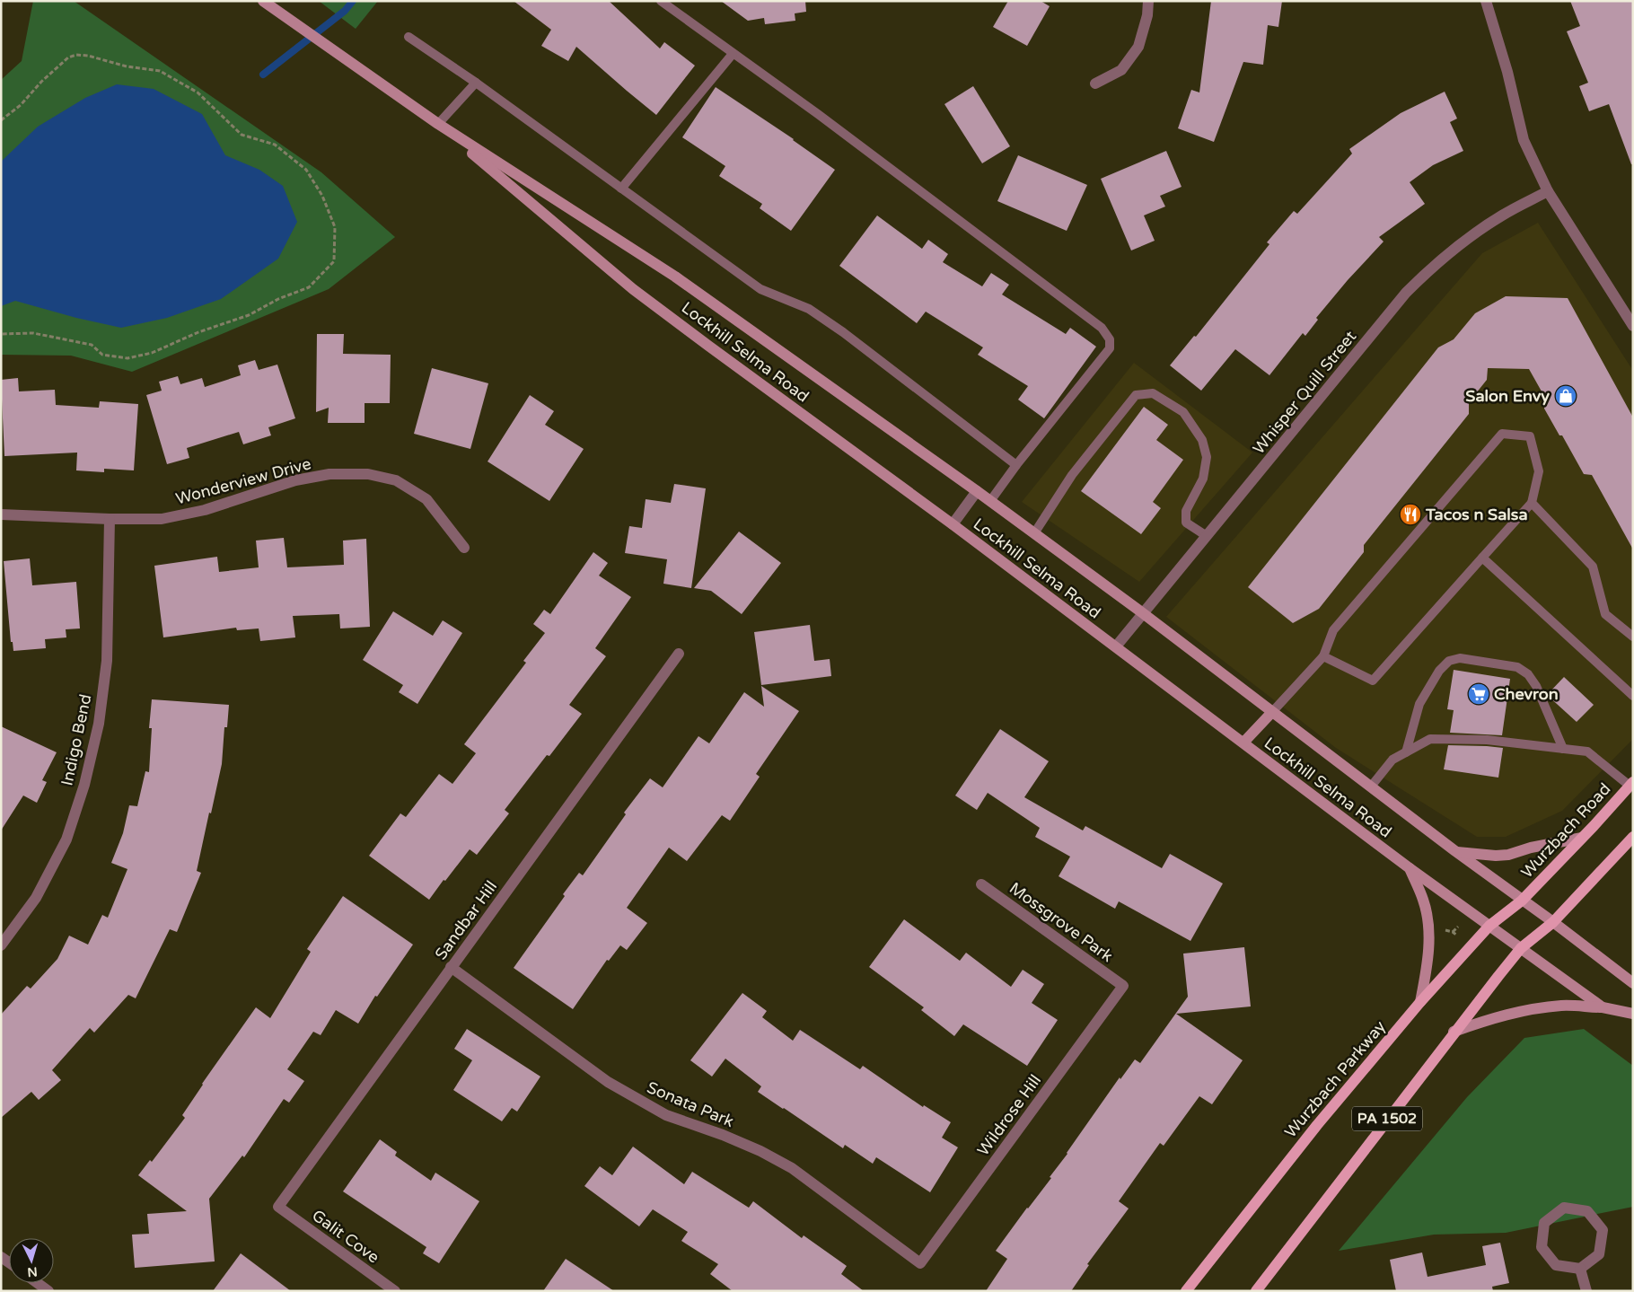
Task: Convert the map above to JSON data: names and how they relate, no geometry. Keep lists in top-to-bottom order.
{
  "streets": {
    "main road": [
      "Lockhill Selma Road",
      "Wurzbach Road",
      "Wurzbach Parkway",
      "PA 1502"
    ],
    "street": [
      "Whisper Quill Street",
      "Wonderview Drive",
      "Indigo Bend",
      "Sandbar Hill",
      "Mossgrove Park",
      "Sonata Park",
      "Wildrose Hill",
      "Galit Cove"
    ]
  },
  "crossings": [
    ["Lockhill Selma Road", "Whisper Quill Street"],
    ["Lockhill Selma Road", "Wurzbach Road"],
    ["Lockhill Selma Road", "Wurzbach Parkway"],
    ["Lockhill Selma Road", "PA 1502"],
    ["Wonderview Drive", "Indigo Bend"],
    ["Wurzbach Road", "Wurzbach Parkway"],
    ["Sandbar Hill", "Sonata Park"],
    ["Sandbar Hill", "Galit Cove"],
    ["Mossgrove Park", "Wildrose Hill"],
    ["Sonata Park", "Wildrose Hill"]
  ],
  "places": {
    "shop": ["Salon Envy"],
    "restaurant": ["Tacos n Salsa"],
    "supermarket": ["Chevron"]
  },
  "north": "bottom"
}
